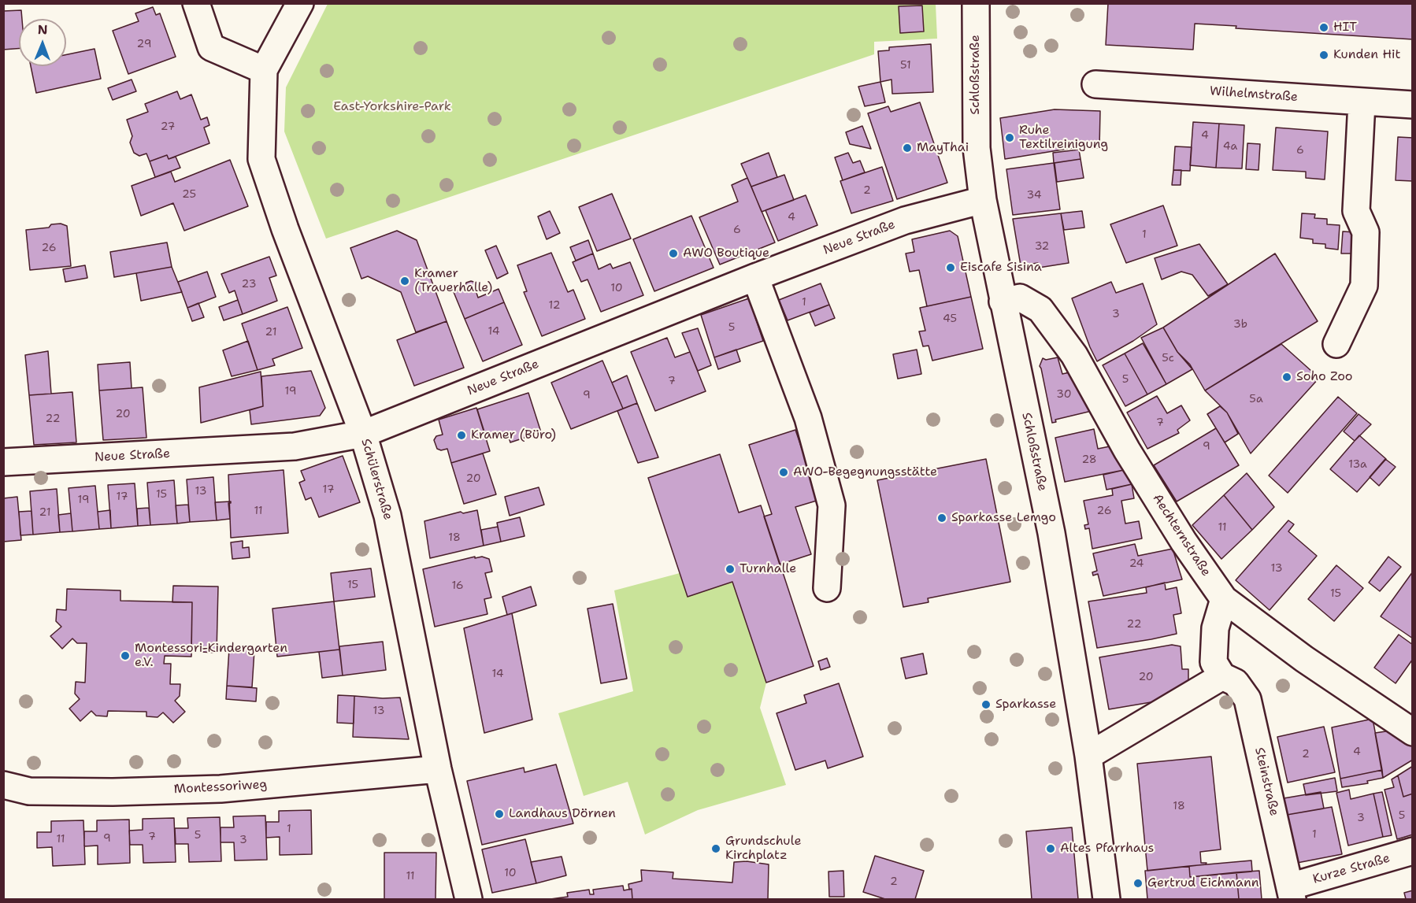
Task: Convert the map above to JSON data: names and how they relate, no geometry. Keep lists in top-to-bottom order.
{
  "streets": {
    "street": [
      "Schloßstraße",
      "Wilhelmstraße",
      "Neue Straße",
      "Schülerstraße",
      "Aechternstraße",
      "Steinstraße",
      "Montessoriweg",
      "Kurze Straße"
    ]
  },
  "crossings": [
    ["Schloßstraße", "Neue Straße"],
    ["Schloßstraße", "Aechternstraße"],
    ["Neue Straße", "Schülerstraße"],
    ["Schülerstraße", "Montessoriweg"],
    ["Steinstraße", "Kurze Straße"]
  ],
  "parks": ["East-Yorkshire-Park"],
  "places": [
    "HIT",
    "Kunden Hit",
    "Ruhe Textilreinigung",
    "MayThai",
    "AWO Boutique",
    "Eiscafe Sisina",
    "Kramer (Trauerhalle)",
    "Soho Zoo",
    "Kramer (Büro)",
    "AWO-Begegnungsstätte",
    "Sparkasse Lemgo",
    "Turnhalle",
    "Montessori-Kindergarten e.V.",
    "Sparkasse",
    "Landhaus Dörnen",
    "Grundschule Kirchplatz",
    "Altes Pfarrhaus",
    "Gertrud Eichmann"
  ],
  "house_numbers": [
    "29",
    "51",
    "27",
    "4",
    "4a",
    "6",
    "2",
    "25",
    "34",
    "4",
    "6",
    "1",
    "32",
    "26",
    "23",
    "10",
    "1",
    "12",
    "3",
    "45",
    "3b",
    "5",
    "14",
    "21",
    "5c",
    "5",
    "7",
    "19",
    "30",
    "9",
    "5a",
    "20",
    "22",
    "7",
    "9",
    "28",
    "13a",
    "20",
    "17",
    "13",
    "15",
    "17",
    "19",
    "11",
    "26",
    "21",
    "11",
    "18",
    "24",
    "13",
    "15",
    "16",
    "15",
    "22",
    "14",
    "20",
    "13",
    "4",
    "2",
    "18",
    "5",
    "3",
    "1",
    "1",
    "5",
    "7",
    "9",
    "11",
    "3",
    "10",
    "11",
    "2"
  ],
  "north": "top"
}
